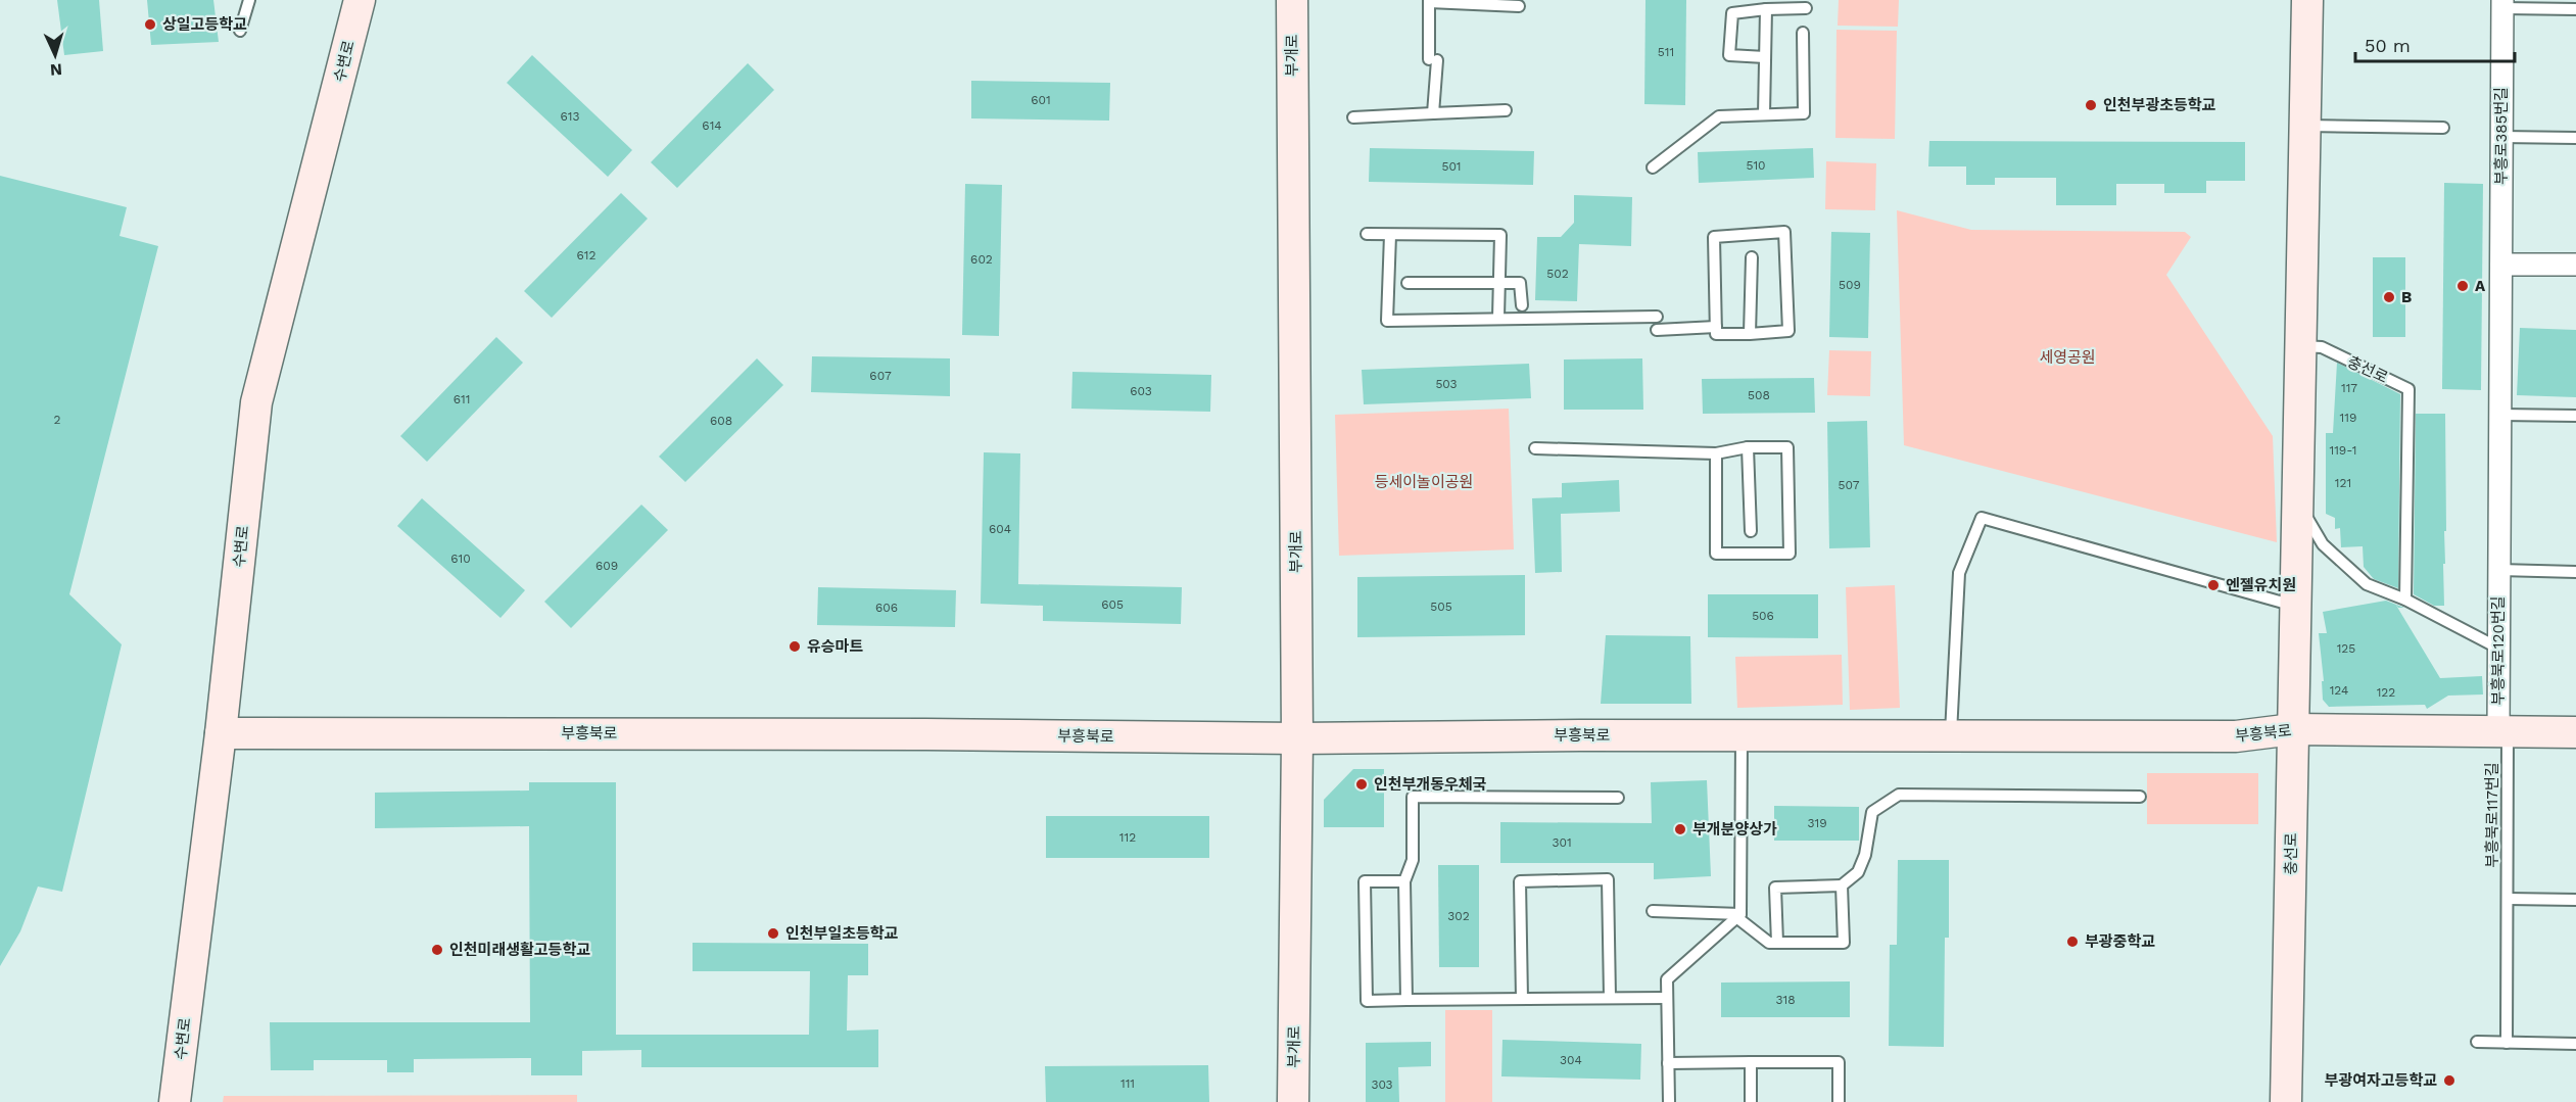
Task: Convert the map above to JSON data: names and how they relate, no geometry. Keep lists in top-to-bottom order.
{
  "streets": {
    "street": [
      "부개로",
      "수변로",
      "부흥로385번길",
      "충선로",
      "부흥북로120번길",
      "부흥북로"
    ],
    "lane": ["부흥북로117번길"]
  },
  "crossings": [
    ["부개로", "부흥북로"],
    ["수변로", "부흥북로"],
    ["부흥로385번길", "부흥북로120번길"],
    ["충선로", "부흥북로"],
    ["부흥북로120번길", "부흥북로"],
    ["부흥북로120번길", "부흥북로117번길"],
    ["부흥북로", "부흥북로117번길"]
  ],
  "parks": ["세영공원", "등세이놀이공원"],
  "places": [
    "상일고등학교",
    "인천부광초등학교",
    "A",
    "B",
    "엔젤유치원",
    "유승마트",
    "인천부개동우체국",
    "부개분양상가",
    "인천부일초등학교",
    "부광중학교",
    "인천미래생활고등학교",
    "부광여자고등학교"
  ],
  "house_numbers": [
    "511",
    "601",
    "613",
    "614",
    "510",
    "501",
    "612",
    "602",
    "502",
    "509",
    "607",
    "503",
    "117",
    "603",
    "508",
    "611",
    "119",
    "2",
    "608",
    "119-1",
    "121",
    "507",
    "604",
    "610",
    "609",
    "605",
    "505",
    "606",
    "506",
    "125",
    "124",
    "122",
    "319",
    "112",
    "301",
    "302",
    "318",
    "304",
    "111",
    "303"
  ],
  "scale_bar": "50 m",
  "north": "bottom"
}
